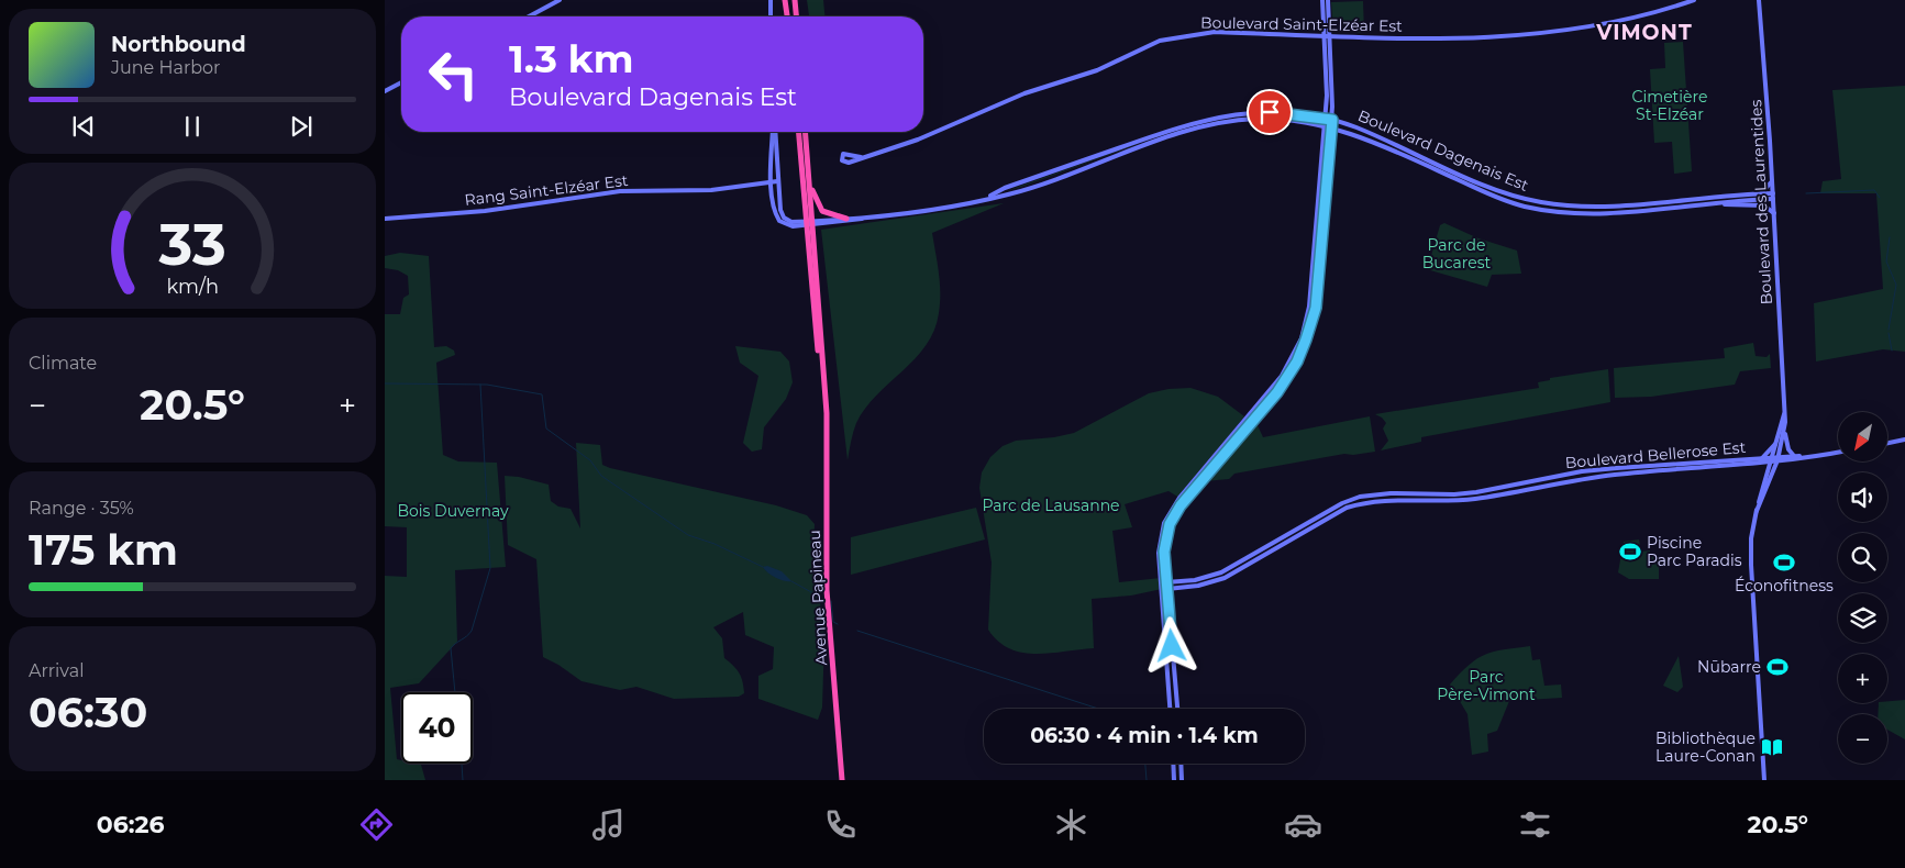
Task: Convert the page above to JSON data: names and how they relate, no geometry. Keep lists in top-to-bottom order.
{
  "streets": {
    "highway": ["Avenue Papineau"],
    "street": [
      "Boulevard Saint-Elzéar Est",
      "Boulevard Dagenais Est",
      "Rang Saint-Elzéar Est",
      "Boulevard des Laurentides",
      "Boulevard Bellerose Est"
    ]
  },
  "crossings": [
    ["Boulevard Dagenais Est", "Boulevard des Laurentides"],
    ["Boulevard Dagenais Est", "Avenue Papineau"],
    ["Boulevard des Laurentides", "Boulevard Bellerose Est"]
  ],
  "districts": ["VIMONT"],
  "parks": [
    "Cimetière St-Elzéar",
    "Parc de Bucarest",
    "Parc de Lausanne",
    "Bois Duvernay",
    "Parc Père-Vimont"
  ],
  "places": {
    "sports": ["Piscine Parc Paradis", "Éconofitness", "Nūbarre"],
    "library": ["Bibliothèque Laure-Conan"]
  },
  "north": "bottom left",
  "page": {
    "turn": ["1.3 km", "Boulevard Dagenais Est"],
    "song": ["Northbound", "June Harbor"],
    "tile": [
      "Climate",
      ["Range · 35%", "175 km"],
      ["Arrival", "06:30"]
    ],
    "heat": ["−", "20.5°", "+"],
    "map_buttons": ["+", "−"],
    "limit": "40",
    "trip": "06:30 · 4 min · 1.4 km",
    "tabs": ["06:26", "20.5°"],
    "gauge": ["33", "km/h"]
  }
}
